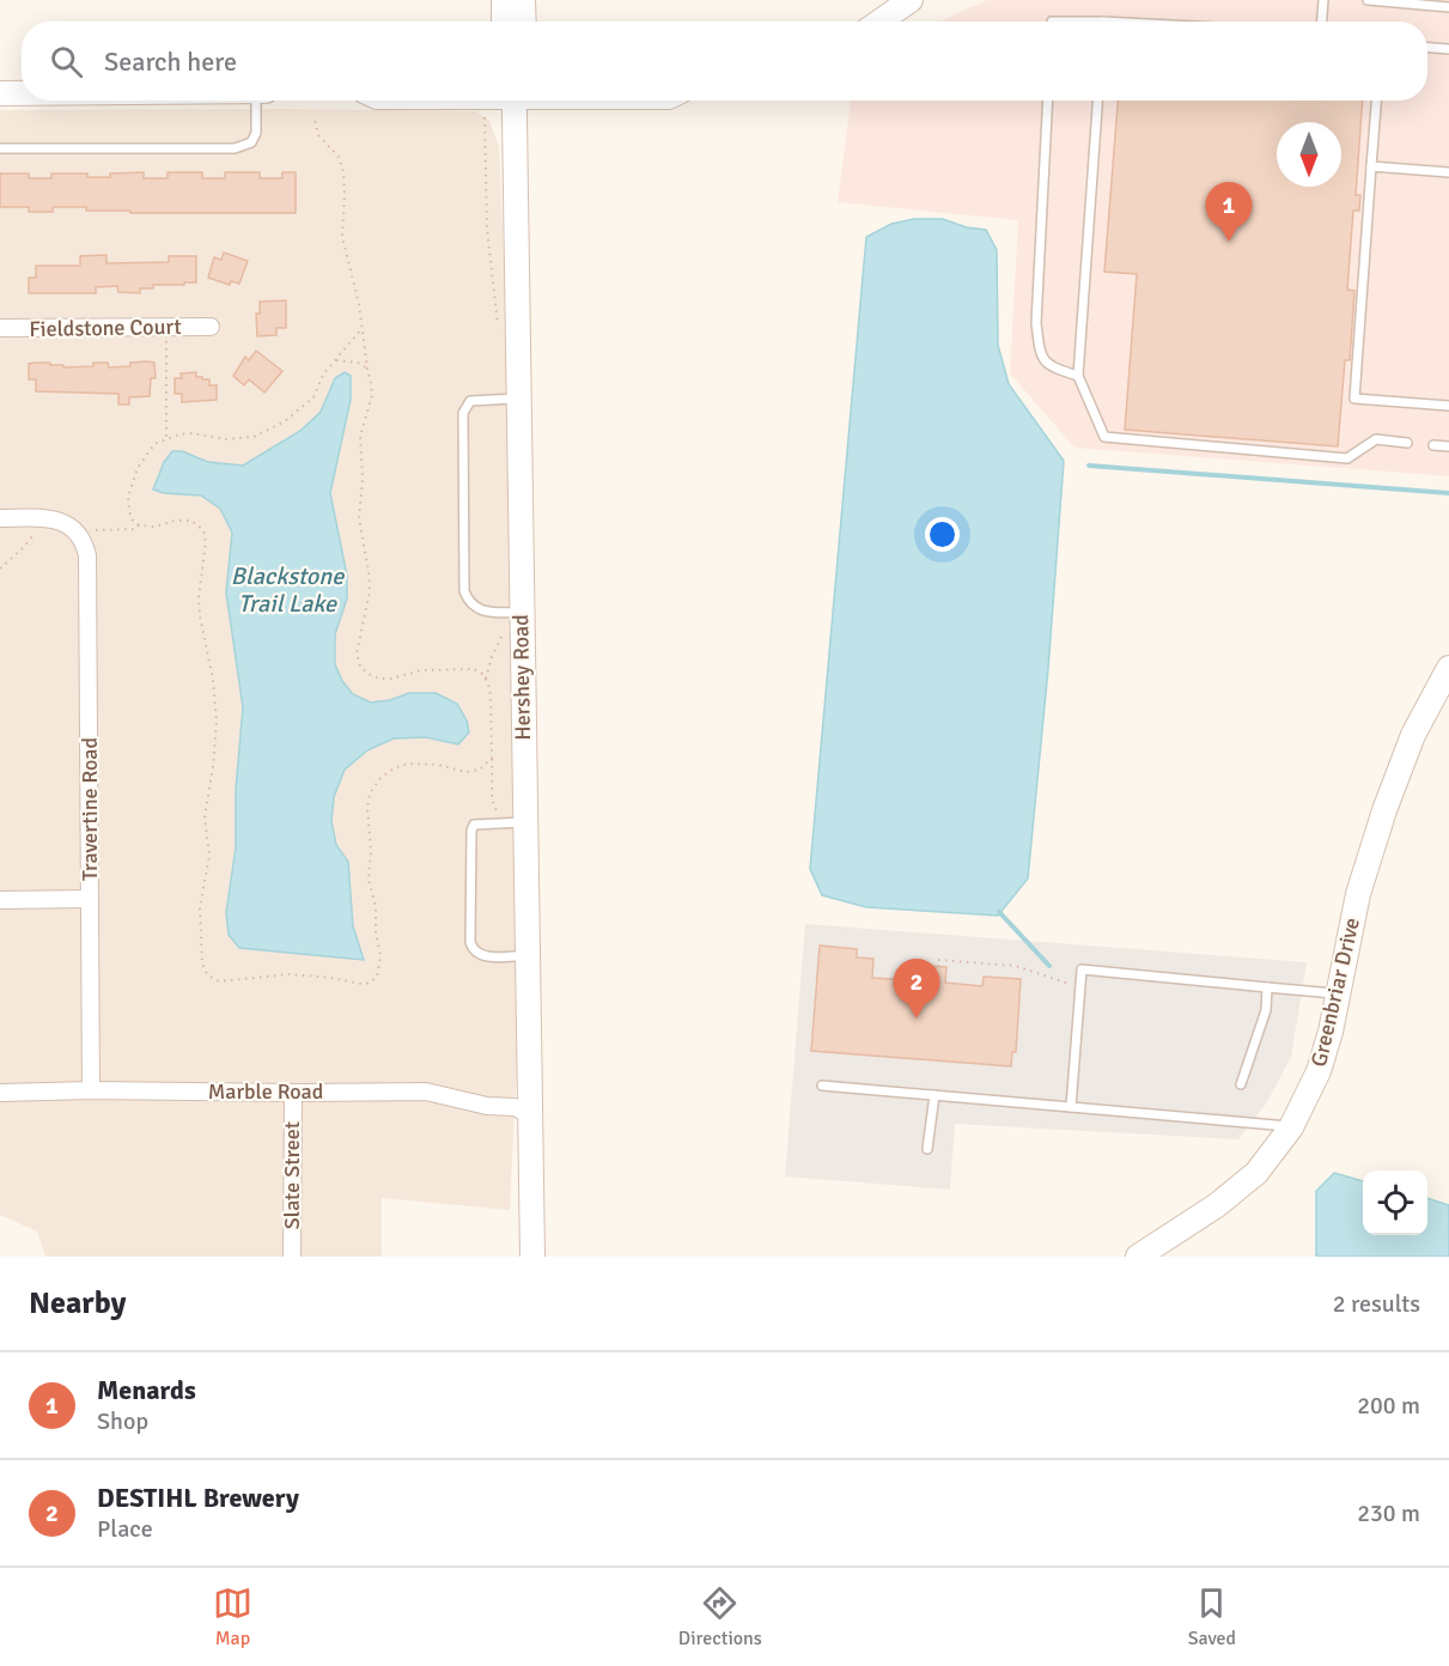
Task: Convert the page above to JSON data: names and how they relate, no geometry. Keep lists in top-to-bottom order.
{
  "streets": {
    "street": [
      "Fieldstone Court",
      "Hershey Road",
      "Travertine Road",
      "Greenbriar Drive",
      "Marble Road",
      "Slate Street"
    ]
  },
  "crossings": [
    ["Hershey Road", "Marble Road"],
    ["Travertine Road", "Marble Road"],
    ["Marble Road", "Slate Street"]
  ],
  "water": ["Blackstone Trail Lake"],
  "north": "bottom",
  "page": {
    "search": "Search here",
    "pins": ["1", "2"],
    "heading": ["Nearby", "2 results"],
    "list": [
      {
        "mark": "1",
        "name": "Menards",
        "note": "Shop",
        "value": "200 m"
      },
      {
        "mark": "2",
        "name": "DESTIHL Brewery",
        "note": "Place",
        "value": "230 m"
      }
    ],
    "nav": ["Map", "Directions", "Saved"]
  }
}
